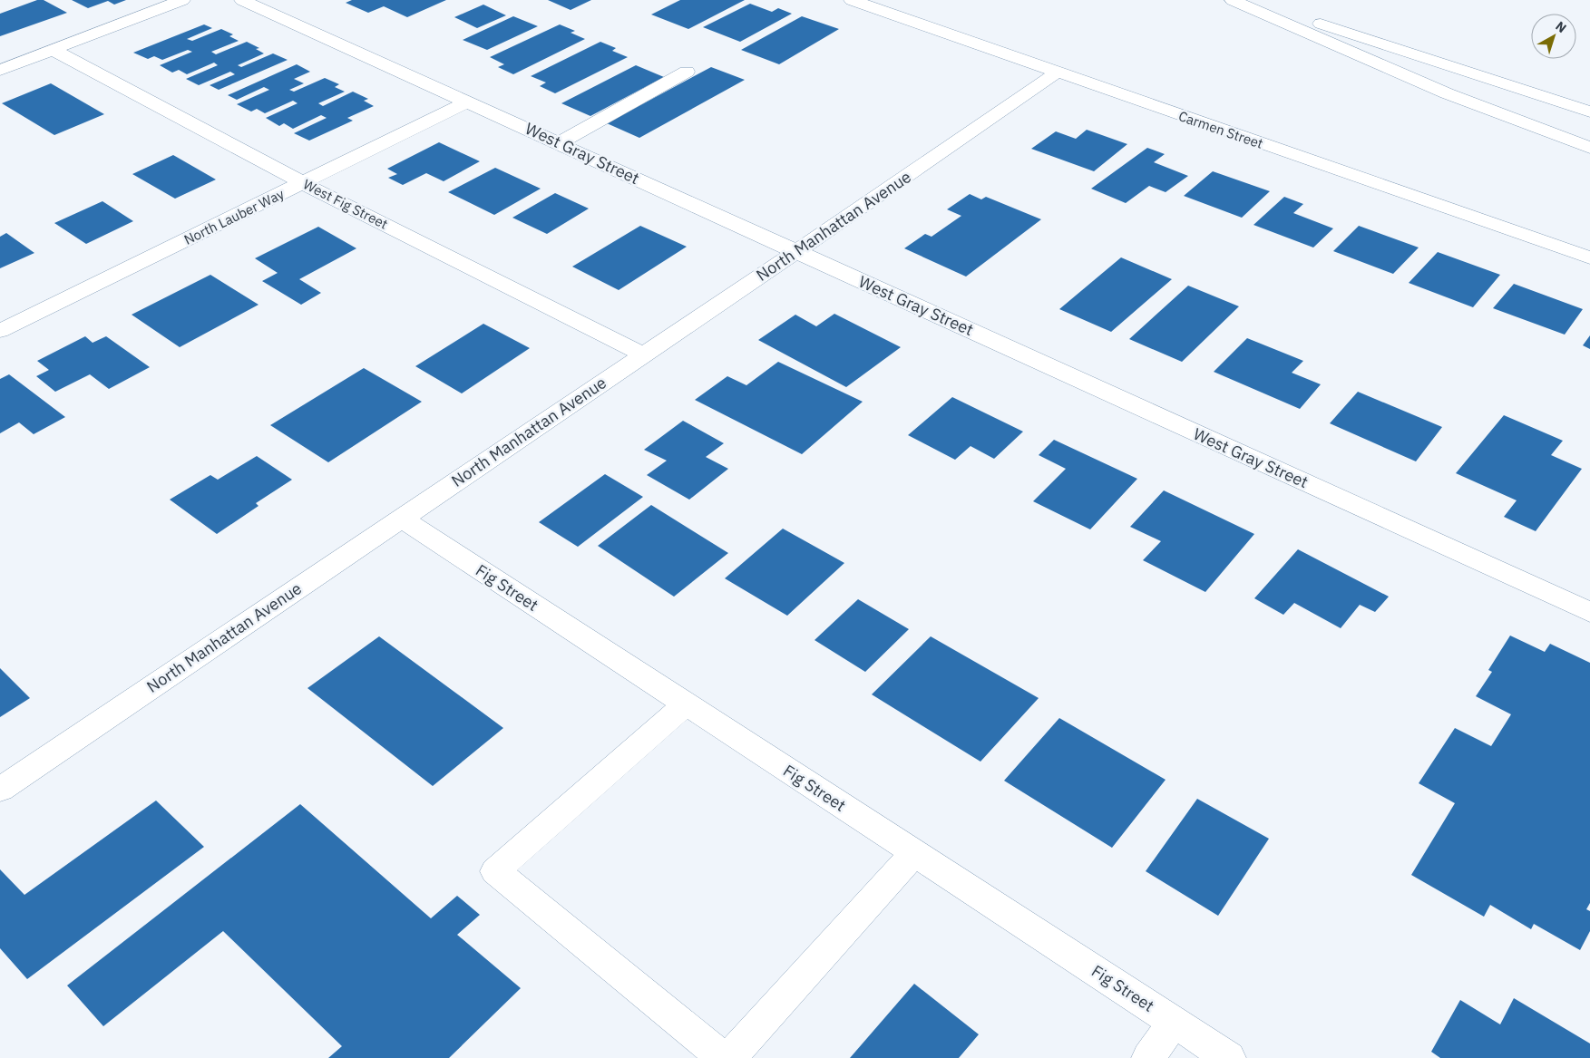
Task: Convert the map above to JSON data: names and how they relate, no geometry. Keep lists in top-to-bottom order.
{
  "streets": {
    "main road": [
      "Carmen Street",
      "West Gray Street",
      "West Fig Street",
      "North Lauber Way",
      "North Manhattan Avenue",
      "Fig Street"
    ]
  },
  "crossings": [
    ["Carmen Street", "North Manhattan Avenue"],
    ["West Gray Street", "North Lauber Way"],
    ["West Gray Street", "North Manhattan Avenue"],
    ["West Fig Street", "North Lauber Way"],
    ["West Fig Street", "North Manhattan Avenue"],
    ["North Manhattan Avenue", "Fig Street"]
  ],
  "north": "top right"
}
